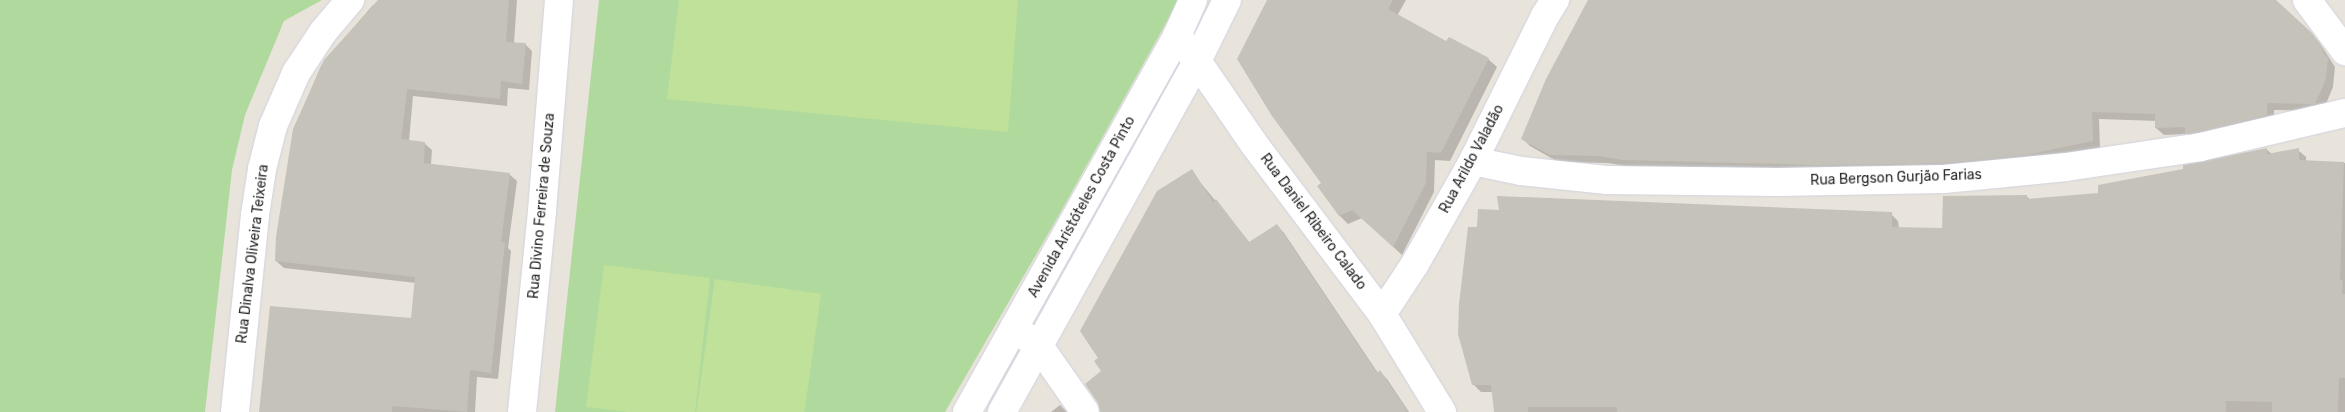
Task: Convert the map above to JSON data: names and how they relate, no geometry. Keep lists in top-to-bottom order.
{
  "streets": {
    "street": [
      "Rua Arildo Valadão",
      "Rua Bergson Gurjão Farias",
      "Rua Divino Ferreira de Souza",
      "Avenida Aristóteles Costa Pinto",
      "Rua Daniel Ribeiro Calado",
      "Rua Dinalva Oliveira Teixeira"
    ]
  },
  "crossings": [
    ["Rua Arildo Valadão", "Rua Bergson Gurjão Farias"],
    ["Rua Arildo Valadão", "Rua Daniel Ribeiro Calado"],
    ["Avenida Aristóteles Costa Pinto", "Rua Daniel Ribeiro Calado"]
  ]
}
